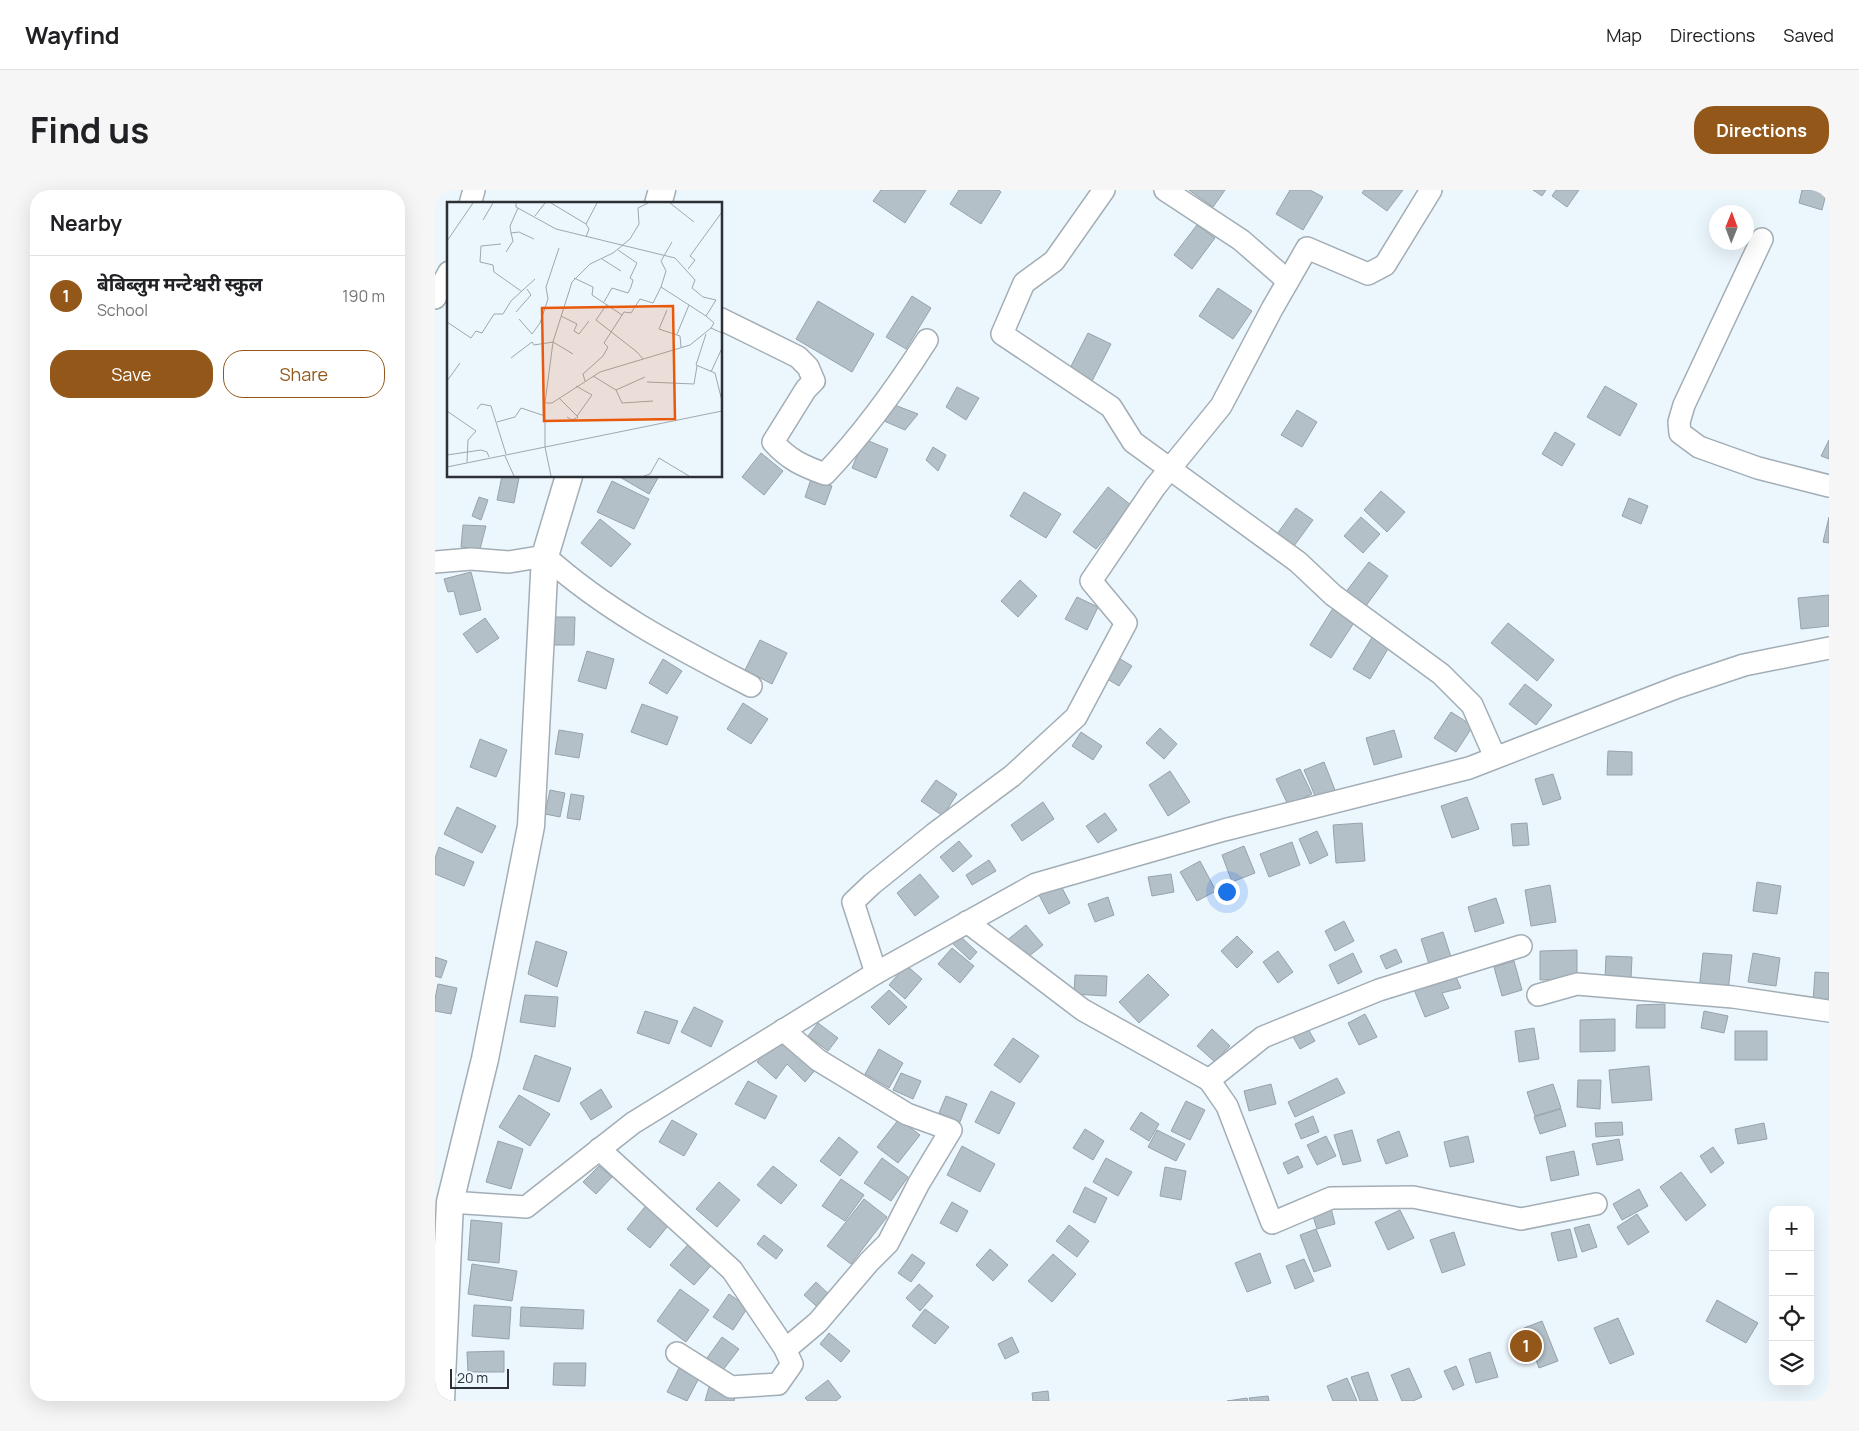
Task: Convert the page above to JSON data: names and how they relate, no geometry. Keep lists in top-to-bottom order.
{
  "scale_bar": "20 m",
  "north": "top",
  "page": {
    "header": "Wayfind",
    "nav": ["Map", "Directions", "Saved"],
    "title": "Find us",
    "buttons": [
      "Directions",
      ["Save", "Share"]
    ],
    "heading": "Nearby",
    "list": [
      {
        "mark": "1",
        "name": "बेबिब्लुम मन्टेश्वरी स्कुल",
        "note": "School",
        "value": "190 m"
      }
    ],
    "map_buttons": ["+", "−"],
    "pins": "1",
    "scale": "20 m"
  }
}
